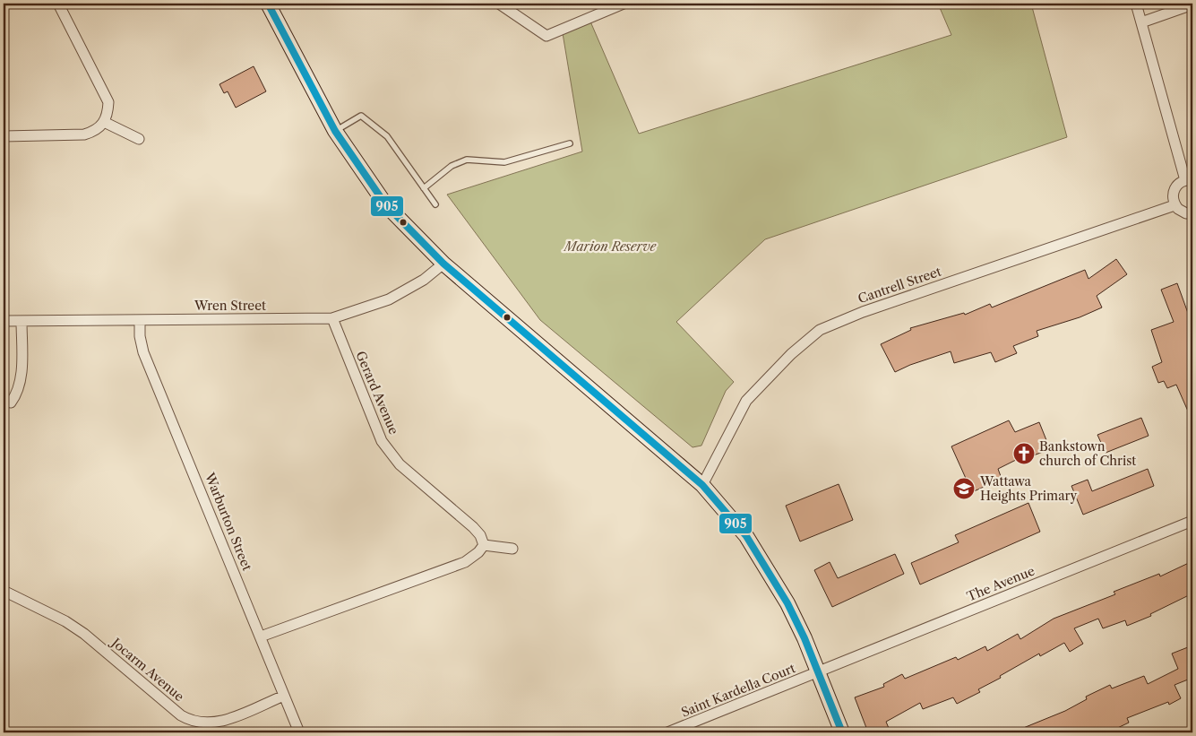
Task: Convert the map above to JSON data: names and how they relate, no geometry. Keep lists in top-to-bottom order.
{
  "streets": {
    "street": [
      "Cantrell Street",
      "Wren Street",
      "Gerard Avenue",
      "Warburton Street",
      "The Avenue",
      "Jocarm Avenue",
      "Saint Kardella Court"
    ]
  },
  "crossings": [
    ["Wren Street", "Gerard Avenue"],
    ["Wren Street", "Warburton Street"],
    ["Warburton Street", "Jocarm Avenue"],
    ["The Avenue", "Saint Kardella Court"]
  ],
  "parks": ["Marion Reserve"],
  "places": {
    "church": ["Bankstown church of Christ"],
    "school or university": ["Wattawa Heights Primary"]
  },
  "lines": ["transit line 905"]
}
